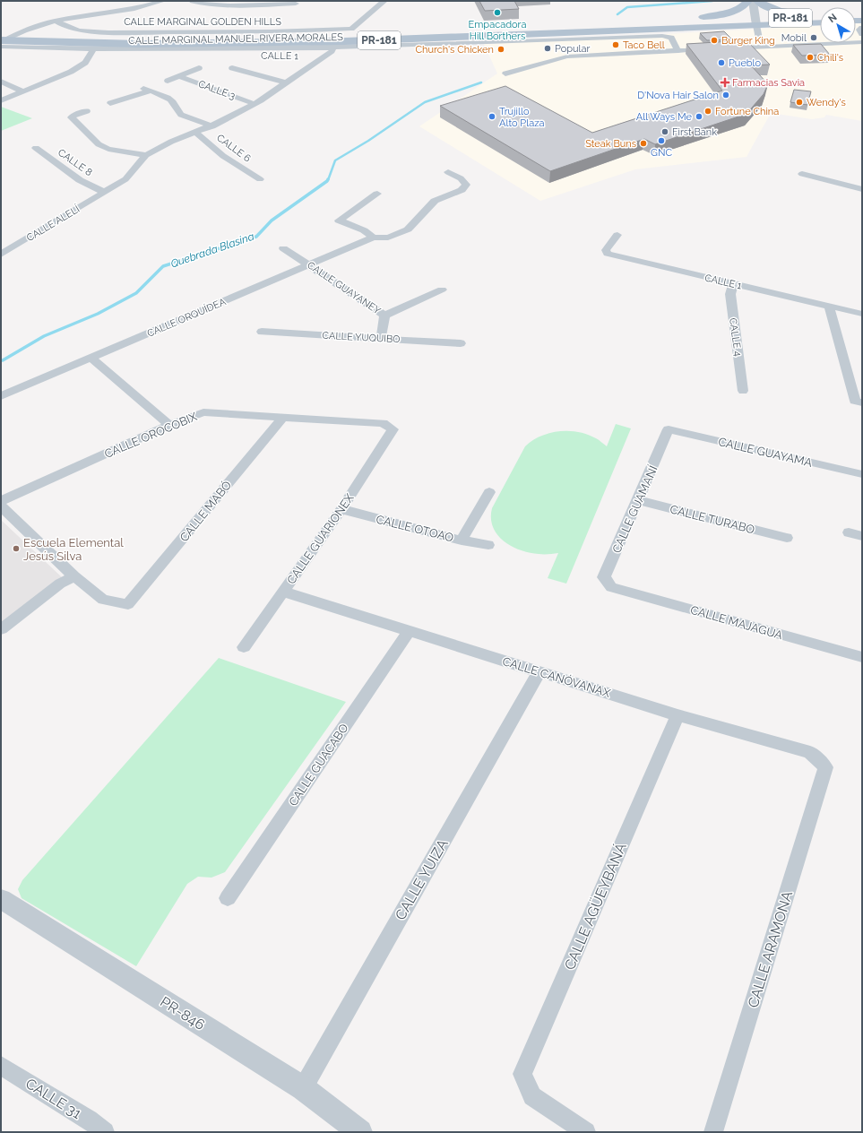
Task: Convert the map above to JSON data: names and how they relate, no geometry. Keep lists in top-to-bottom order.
{
  "streets": {
    "main road": ["PR-181"],
    "street": [
      "CALLE MARGINAL GOLDEN HILLS",
      "CALLE MARGINAL MANUEL RIVERA MORALES",
      "CALLE 1",
      "CALLE 3",
      "CALLE 6",
      "CALLE 8",
      "CALLE ALELÍ",
      "CALLE GUAYANEY",
      "CALLE ORQUÍDEA",
      "CALLE YUQUIBO",
      "CALLE 4",
      "CALLE OROCOBIX",
      "CALLE GUAYAMA",
      "CALLE GUAMANÍ",
      "CALLE MABÓ",
      "CALLE TURABO",
      "CALLE OTOAO",
      "CALLE GUARIONEX",
      "CALLE MAJAGUA",
      "CALLE CANÓVANAX",
      "CALLE GUACABO",
      "CALLE YUIZA",
      "CALLE AGÜEYBANÁ",
      "CALLE ARAMONA",
      "PR-846",
      "CALLE 31"
    ]
  },
  "crossings": [
    ["PR-181", "CALLE MARGINAL MANUEL RIVERA MORALES"],
    ["CALLE 1", "CALLE 4"],
    ["CALLE 8", "CALLE ALELÍ"],
    ["CALLE GUAYANEY", "CALLE ORQUÍDEA"],
    ["CALLE GUAYANEY", "CALLE YUQUIBO"],
    ["CALLE OROCOBIX", "CALLE MABÓ"],
    ["CALLE OROCOBIX", "CALLE GUARIONEX"],
    ["CALLE GUAYAMA", "CALLE GUAMANÍ"],
    ["CALLE GUAMANÍ", "CALLE TURABO"],
    ["CALLE GUAMANÍ", "CALLE MAJAGUA"],
    ["CALLE OTOAO", "CALLE GUARIONEX"],
    ["CALLE GUARIONEX", "CALLE CANÓVANAX"],
    ["CALLE CANÓVANAX", "CALLE GUACABO"],
    ["CALLE CANÓVANAX", "CALLE YUIZA"],
    ["CALLE CANÓVANAX", "CALLE AGÜEYBANÁ"],
    ["CALLE CANÓVANAX", "CALLE ARAMONA"],
    ["CALLE YUIZA", "PR-846"]
  ],
  "water": ["Quebrada Blasina"],
  "places": {
    "other": [
      "Empacadora Hill Borthers",
      "Mobil",
      "Burger King",
      "Taco Bell",
      "Popular",
      "Church's Chicken",
      "Chili's",
      "Pueblo",
      "D'Nova Hair Salon",
      "Wendy's",
      "Fortune China",
      "Trujillo Alto Plaza",
      "All Ways Me",
      "First Bank",
      "GNC",
      "Steak Buns",
      "Escuela Elemental Jesús Silva"
    ],
    "health": ["Farmacias Savia"]
  },
  "north": "top left"
}
